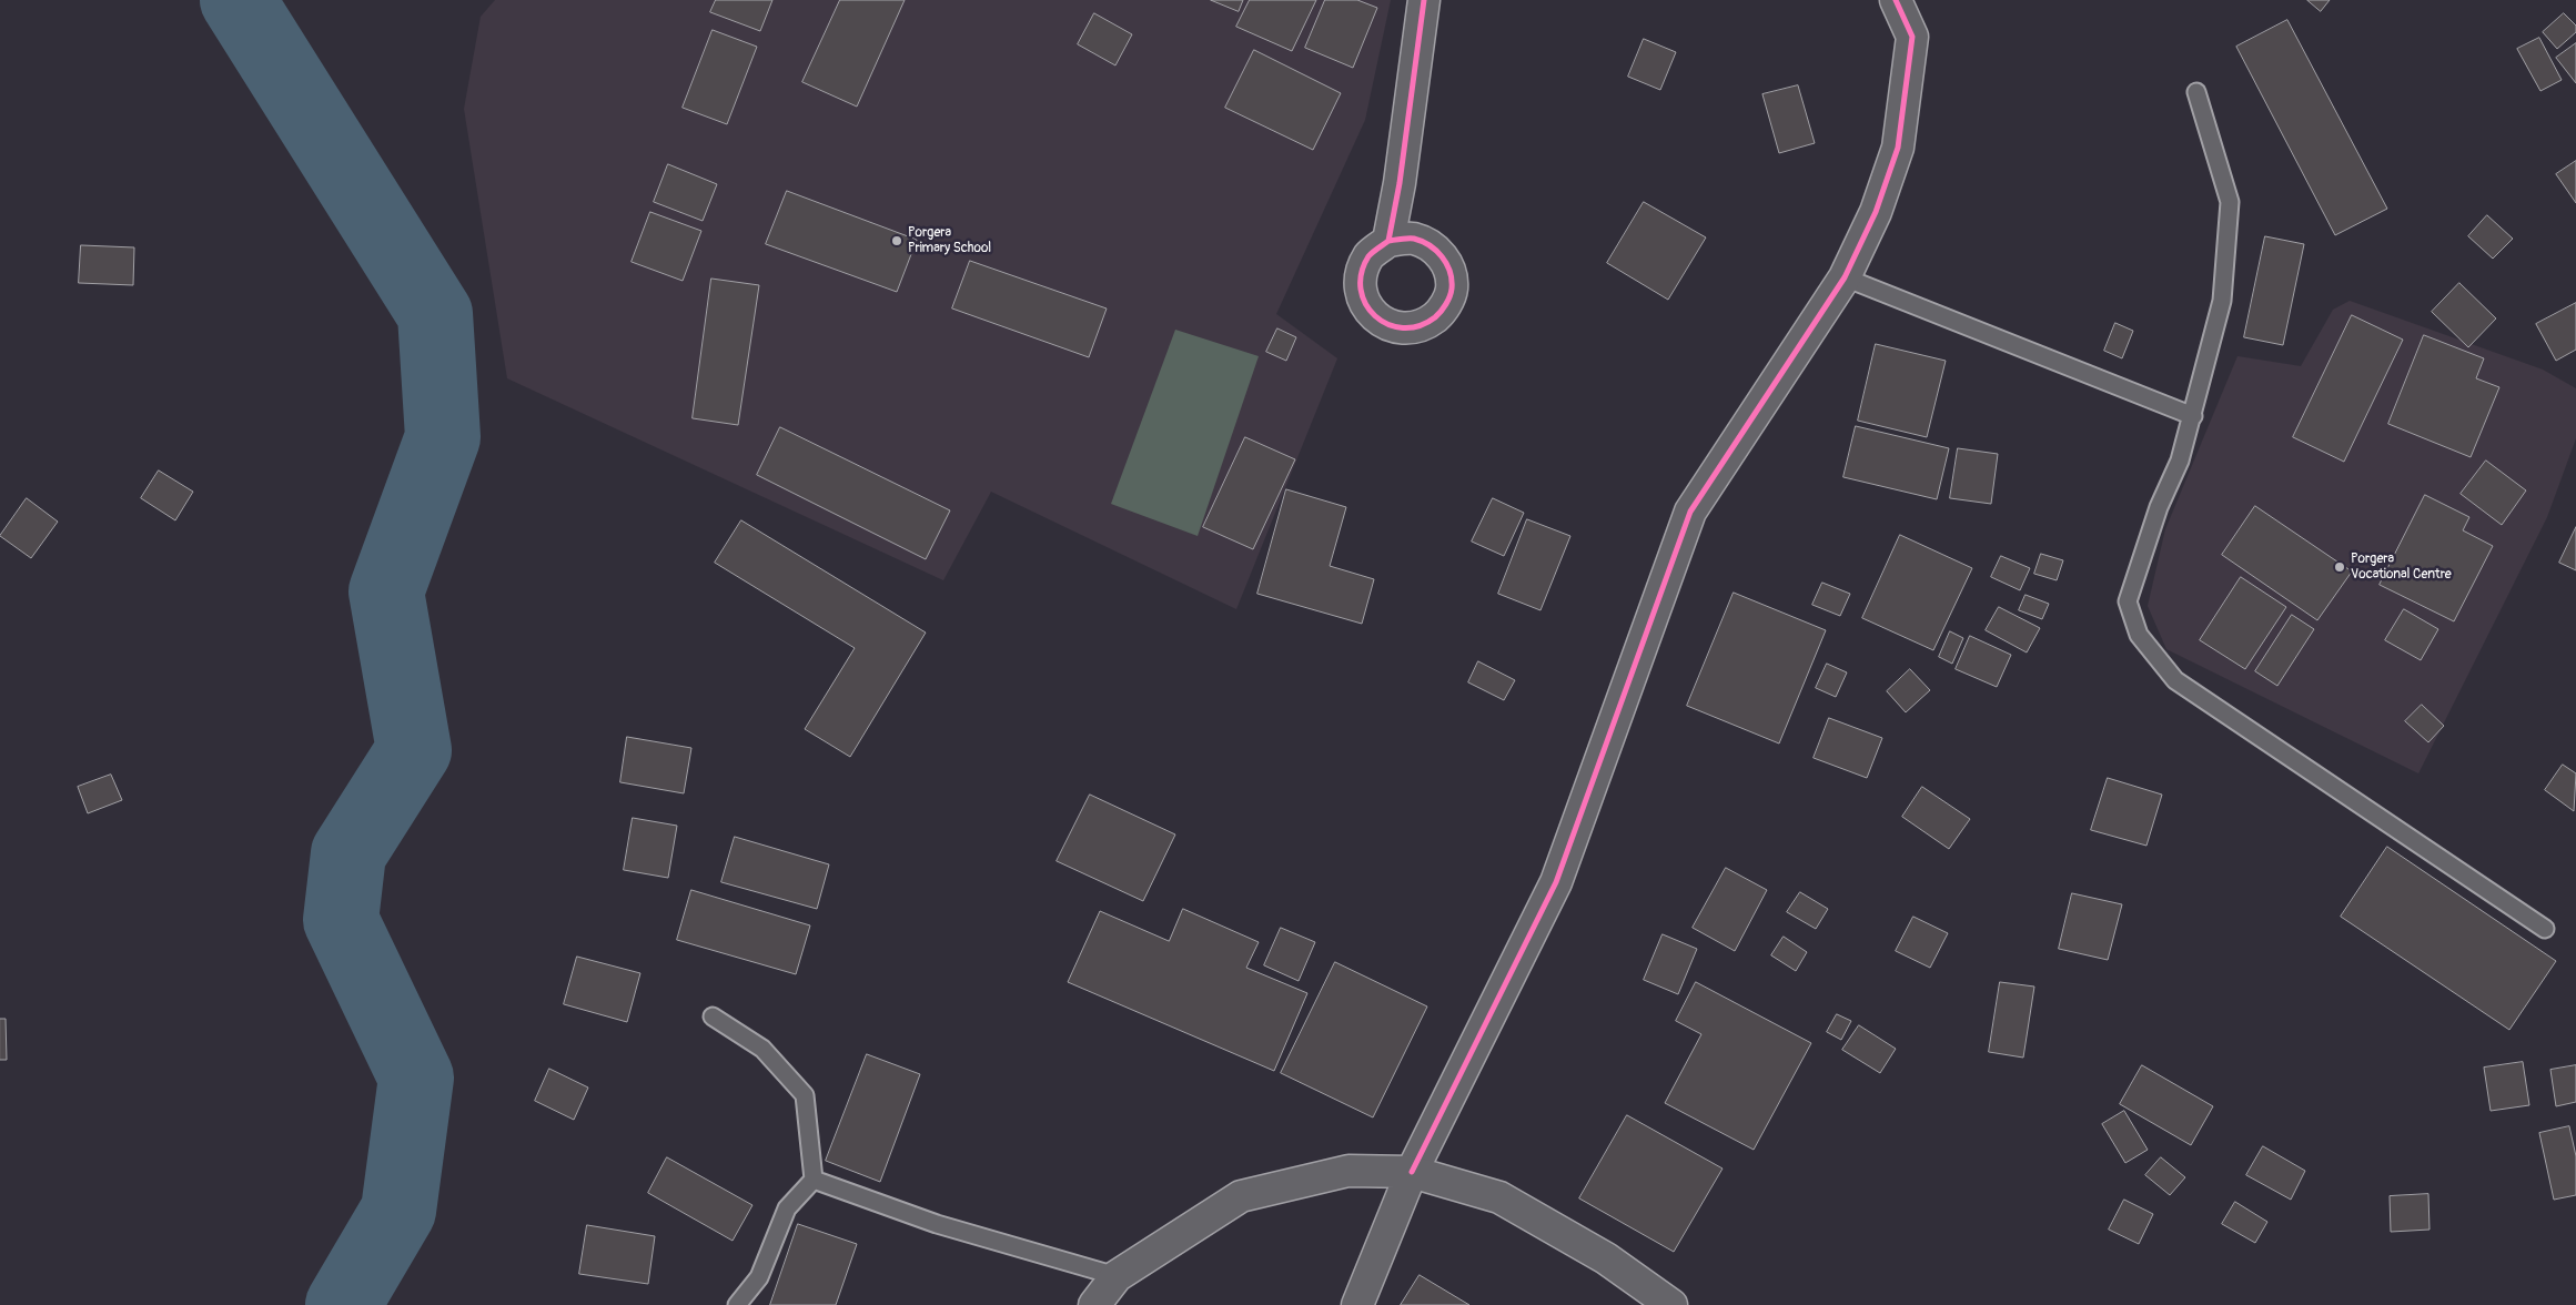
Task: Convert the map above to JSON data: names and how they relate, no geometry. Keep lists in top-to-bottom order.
{
  "places": ["Porgera Primary School", "Porgera Vocational Centre"]
}
